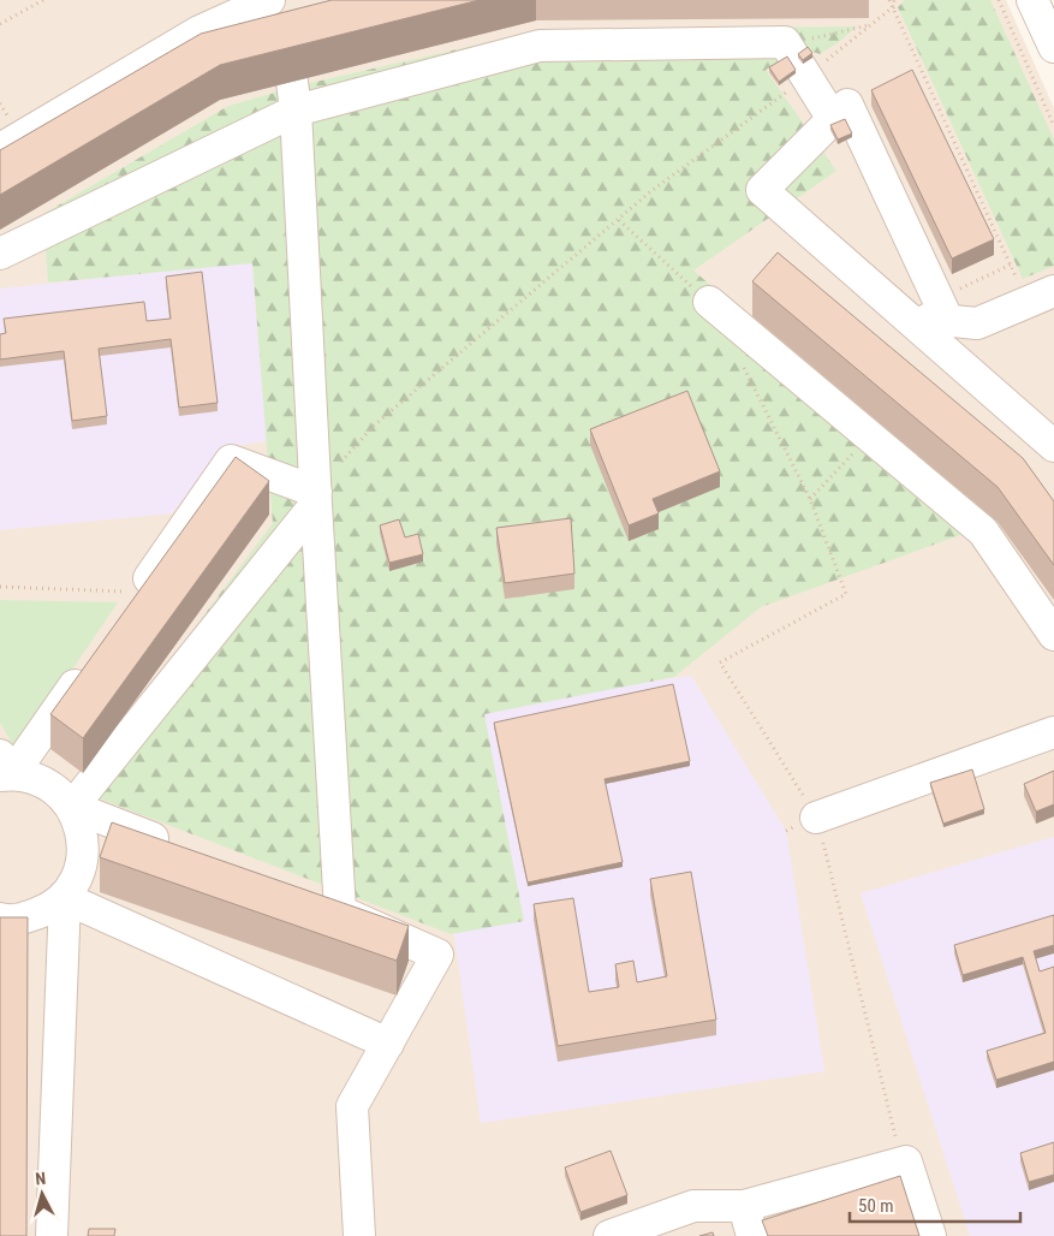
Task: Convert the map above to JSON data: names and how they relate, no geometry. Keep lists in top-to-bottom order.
{
  "scale_bar": "50 m",
  "north": "top"
}
